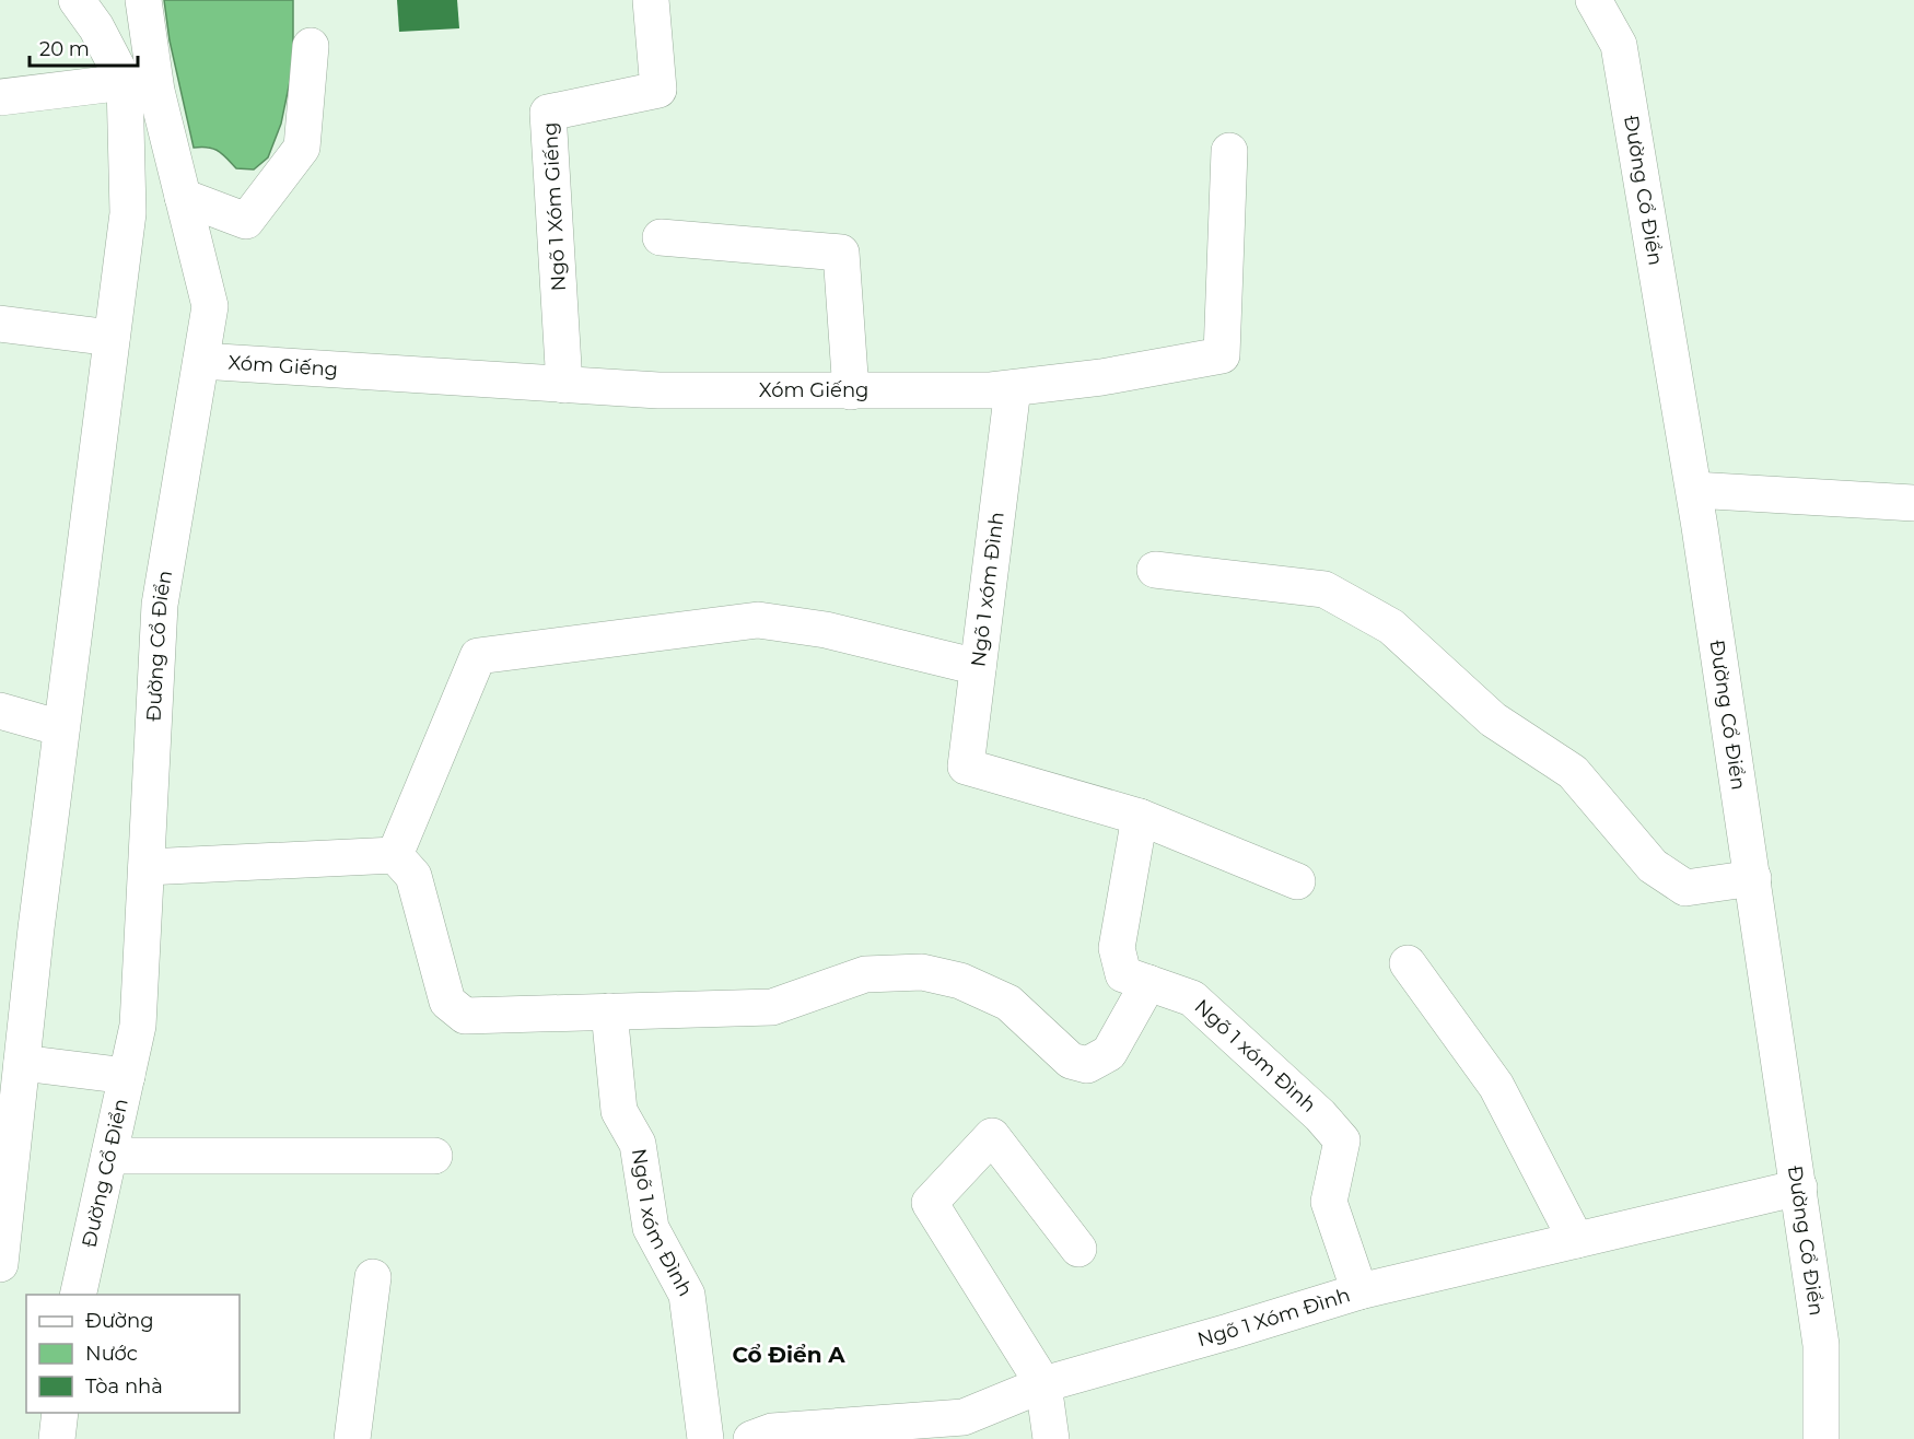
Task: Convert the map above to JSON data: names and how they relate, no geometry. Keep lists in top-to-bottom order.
{
  "streets": {
    "street": [
      "Đường Cổ Điển",
      "Ngõ 1 Xóm Giếng",
      "Xóm Giếng",
      "Ngõ 1 xóm Đình",
      "Ngõ 1 Xóm Đình"
    ]
  },
  "crossings": [
    ["Đường Cổ Điển", "Xóm Giếng"],
    ["Đường Cổ Điển", "Ngõ 1 Xóm Đình"],
    ["Ngõ 1 Xóm Giếng", "Xóm Giếng"],
    ["Xóm Giếng", "Ngõ 1 xóm Đình"],
    ["Ngõ 1 xóm Đình", "Ngõ 1 Xóm Đình"]
  ],
  "districts": ["Cổ Điển A"],
  "legend": ["Đường", "Nước", "Tòa nhà"],
  "scale_bar": "20 m"
}
